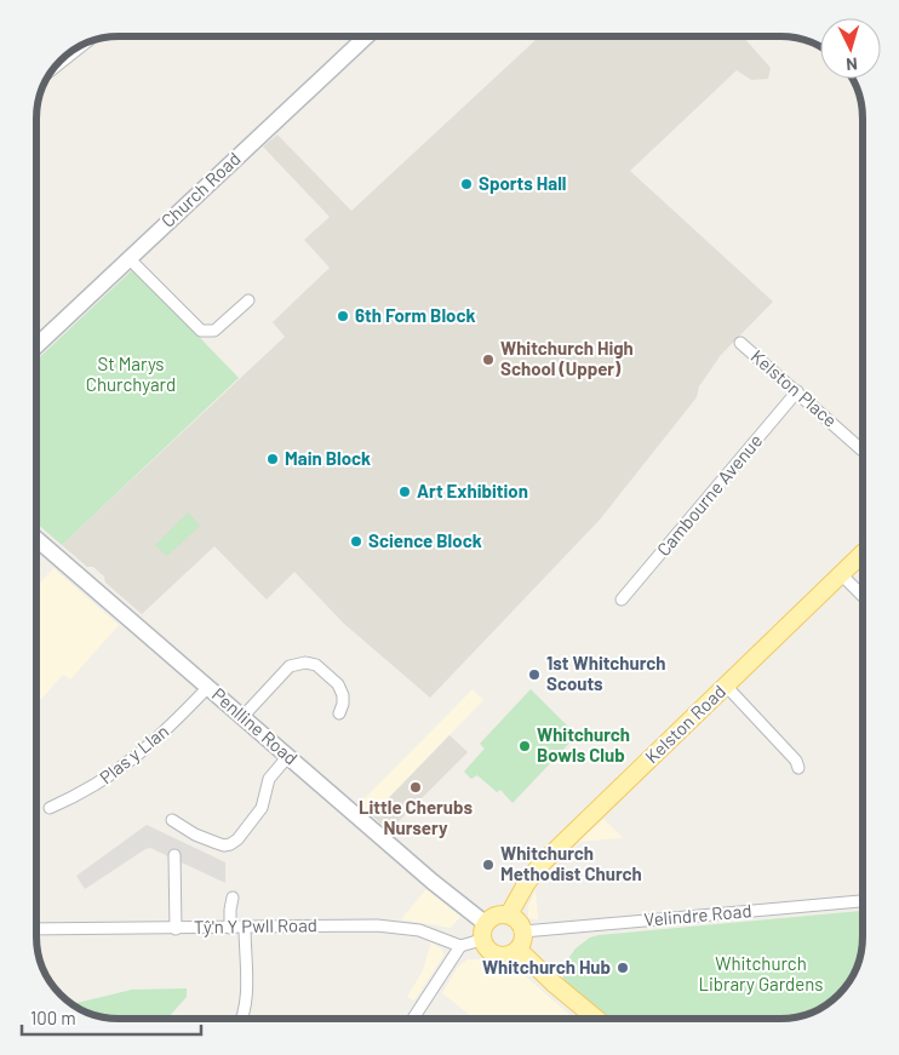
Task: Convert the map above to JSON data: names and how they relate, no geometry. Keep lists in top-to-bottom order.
{
  "streets": {
    "main road": ["Kelston Road"],
    "street": [
      "Church Road",
      "Kelston Place",
      "Cambourne Avenue",
      "Penlline Road",
      "Plas y Llan",
      "Velindre Road",
      "Tŷ'n Y Pwll Road"
    ]
  },
  "crossings": [
    ["Kelston Place", "Cambourne Avenue"],
    ["Kelston Road", "Penlline Road"],
    ["Kelston Road", "Velindre Road"],
    ["Penlline Road", "Plas y Llan"],
    ["Penlline Road", "Velindre Road"]
  ],
  "parks": ["St Marys Churchyard", "Whitchurch Library Gardens"],
  "places": [
    "Sports Hall",
    "6th Form Block",
    "Whitchurch High School (Upper)",
    "Main Block",
    "Art Exhibition",
    "Science Block",
    "1st Whitchurch Scouts",
    "Whitchurch Bowls Club",
    "Little Cherubs Nursery",
    "Whitchurch Methodist Church",
    "Whitchurch Hub"
  ],
  "scale_bar": "100 m",
  "north": "bottom"
}
